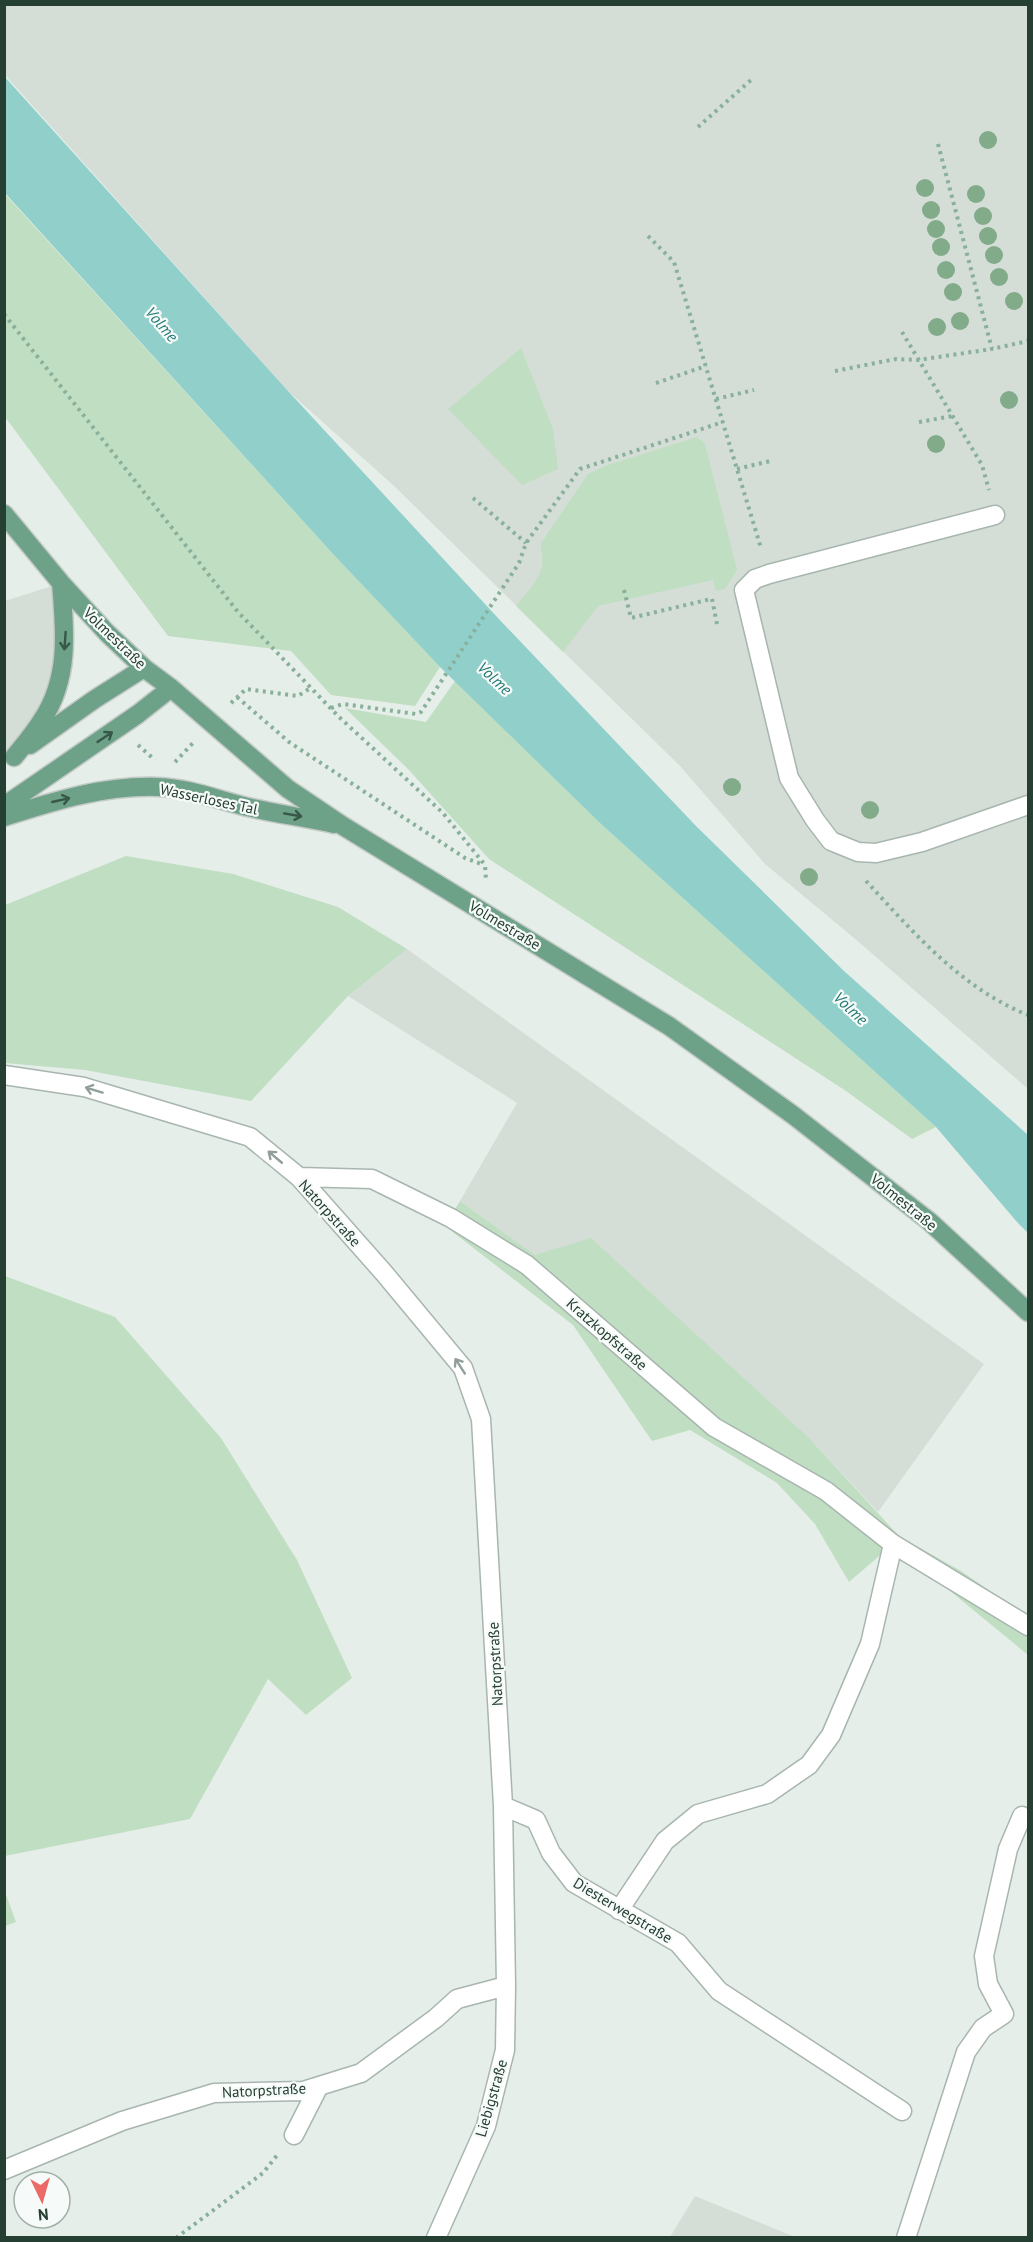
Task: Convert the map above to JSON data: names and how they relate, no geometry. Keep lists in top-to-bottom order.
{
  "streets": {
    "main road": ["Volmestraße", "Wasserloses Tal"],
    "street": [
      "Natorpstraße",
      "Kratzkopfstraße",
      "Diesterwegstraße",
      "Liebigstraße"
    ]
  },
  "crossings": [
    ["Volmestraße", "Wasserloses Tal"],
    ["Natorpstraße", "Kratzkopfstraße"],
    ["Natorpstraße", "Diesterwegstraße"],
    ["Natorpstraße", "Liebigstraße"]
  ],
  "one_way": ["Wasserloses Tal", "Natorpstraße"],
  "water": ["Volme"],
  "north": "bottom"
}
